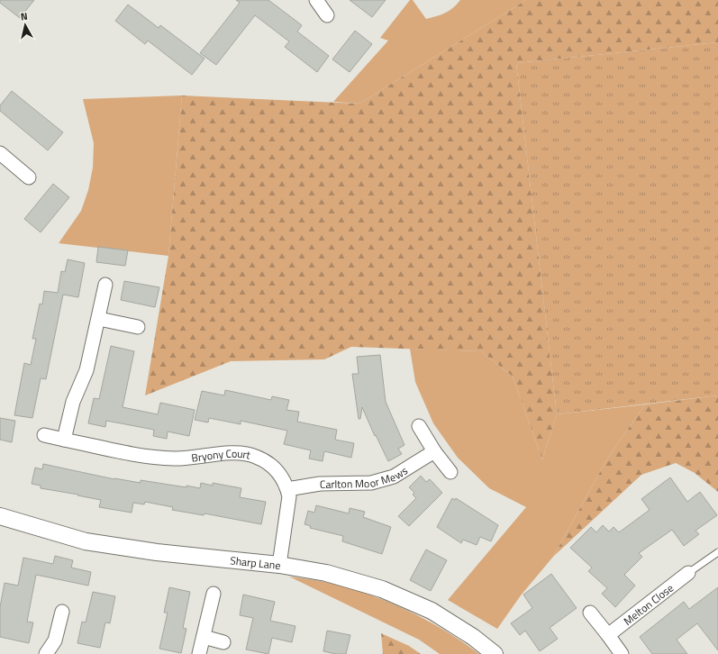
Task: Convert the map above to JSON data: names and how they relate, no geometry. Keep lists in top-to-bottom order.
{
  "streets": {
    "street": [
      "Bryony Court",
      "Carlton Moor Mews",
      "Sharp Lane",
      "Melton Close"
    ]
  },
  "crossings": [
    ["Bryony Court", "Carlton Moor Mews"],
    ["Bryony Court", "Sharp Lane"]
  ],
  "north": "top"
}
